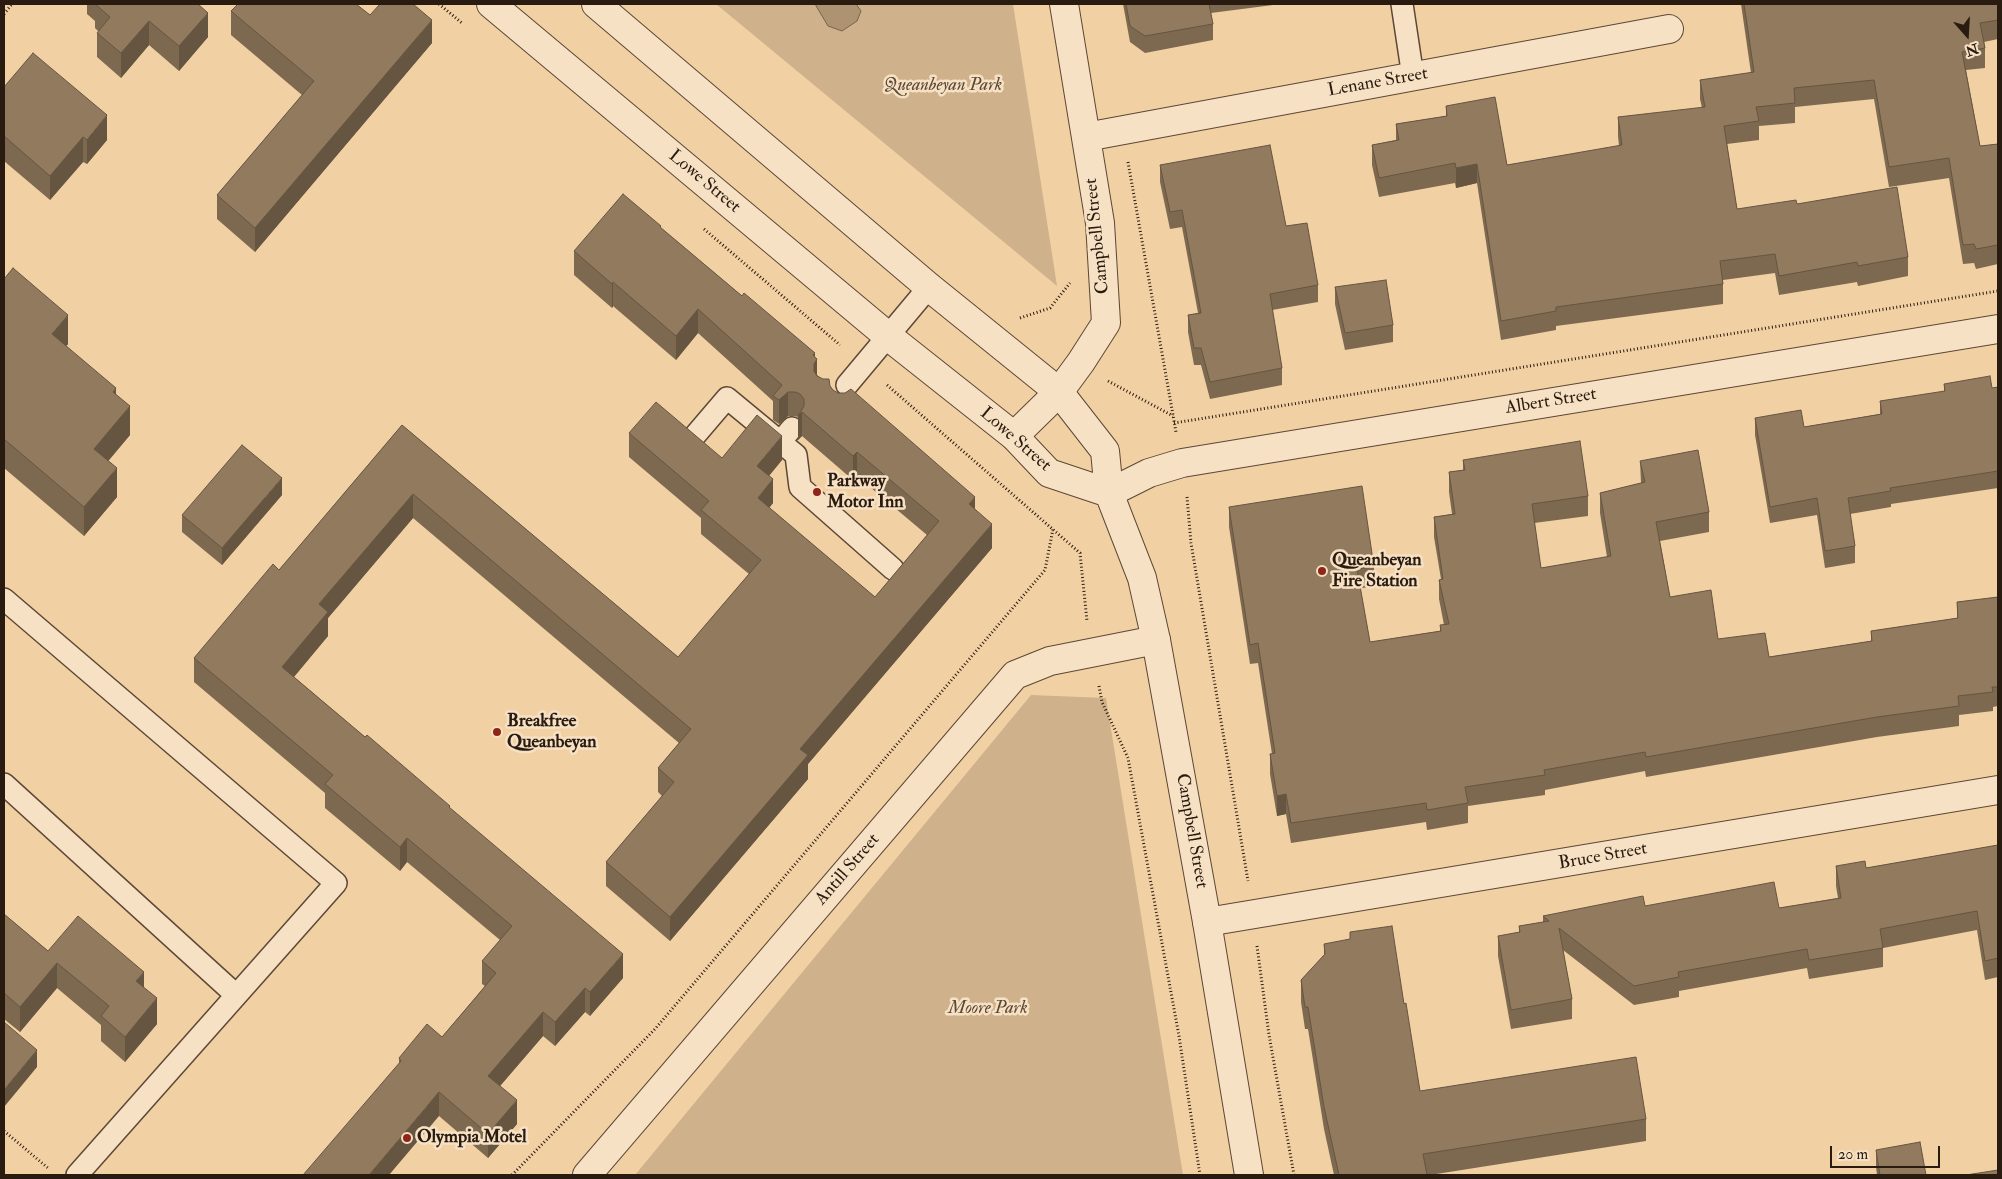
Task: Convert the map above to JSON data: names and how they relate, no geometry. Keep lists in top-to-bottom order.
{
  "streets": {
    "street": [
      "Lenane Street",
      "Lowe Street",
      "Campbell Street",
      "Albert Street",
      "Bruce Street",
      "Antill Street"
    ]
  },
  "crossings": [
    ["Lenane Street", "Campbell Street"],
    ["Lowe Street", "Campbell Street"],
    ["Lowe Street", "Albert Street"],
    ["Campbell Street", "Albert Street"],
    ["Campbell Street", "Bruce Street"],
    ["Campbell Street", "Antill Street"]
  ],
  "parks": ["Queanbeyan Park", "Moore Park"],
  "places": [
    "Parkway Motor Inn",
    "Queanbeyan Fire Station",
    "Breakfree Queanbeyan",
    "Olympia Motel"
  ],
  "scale_bar": "20 m",
  "north": "bottom"
}
